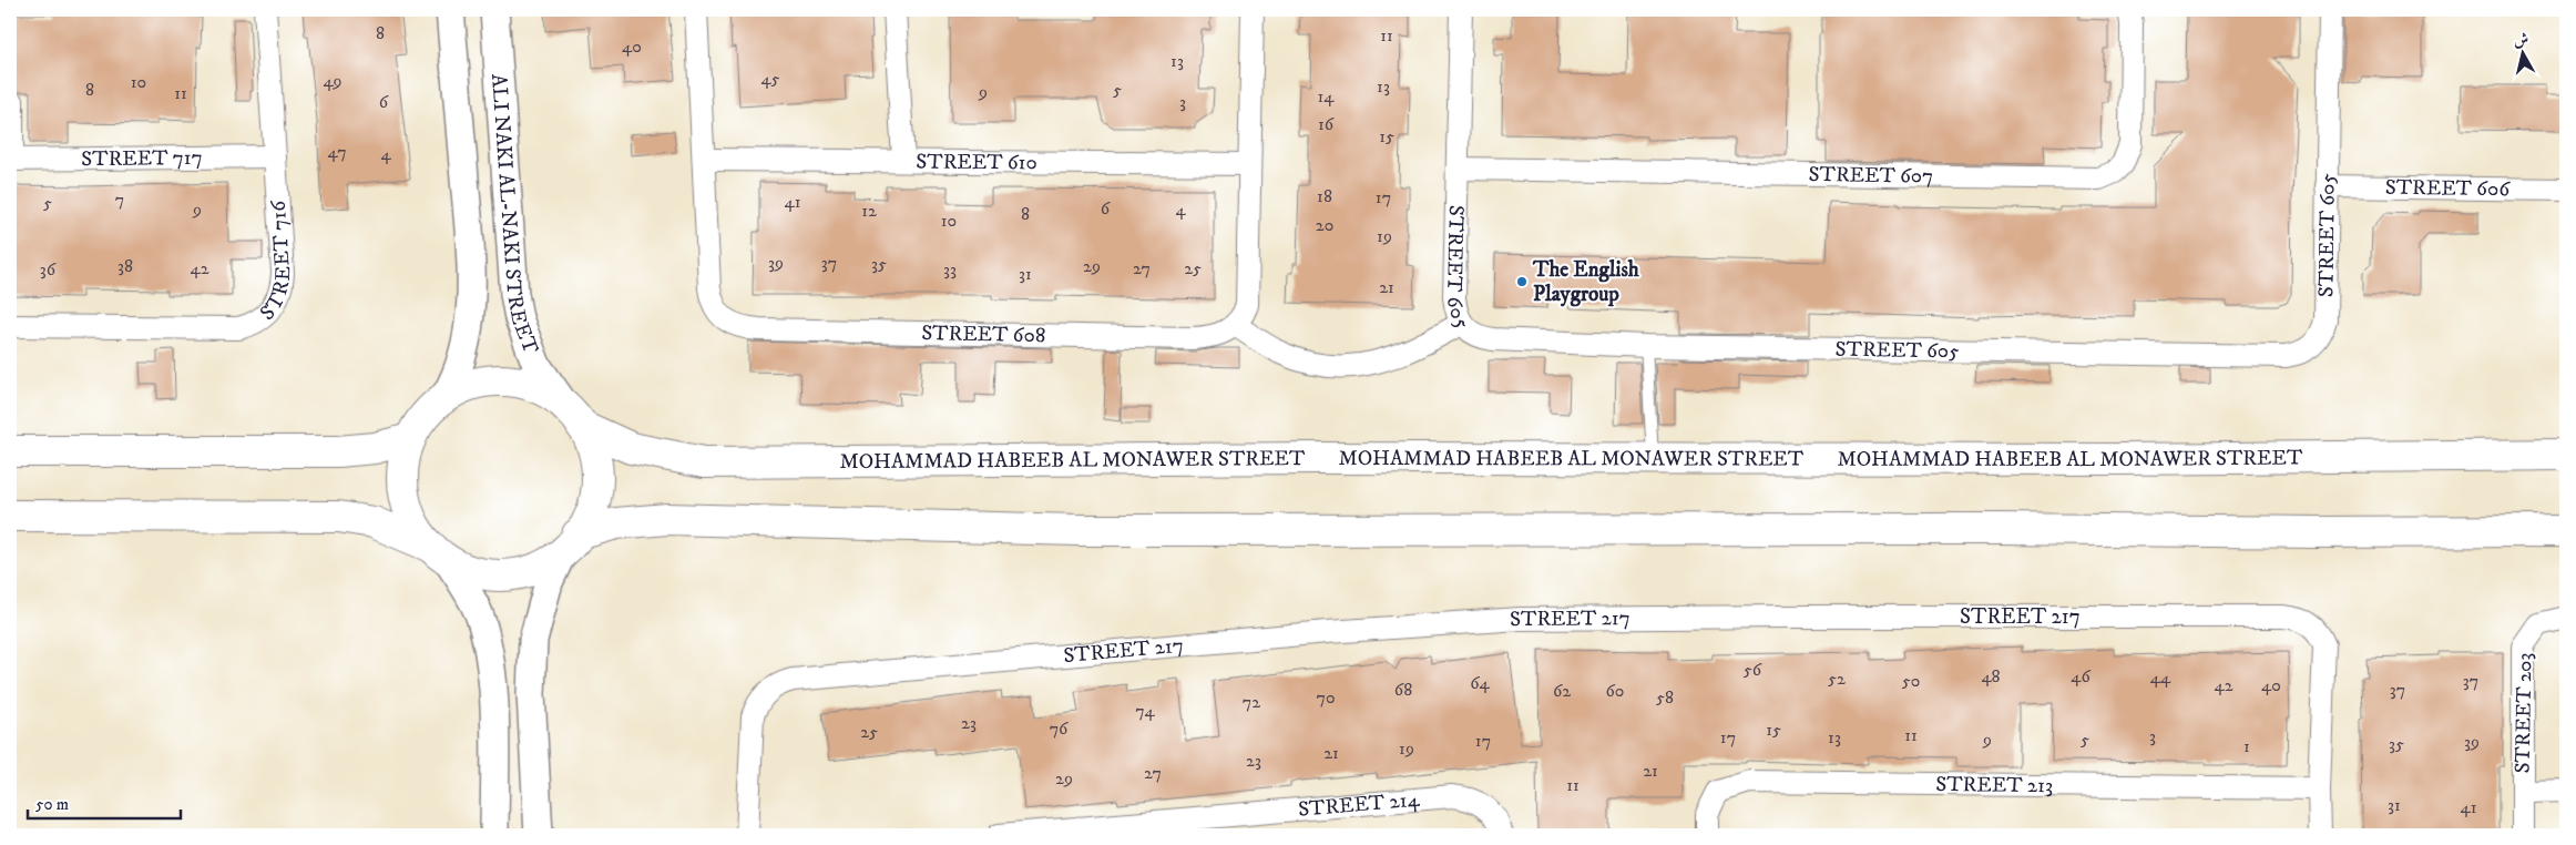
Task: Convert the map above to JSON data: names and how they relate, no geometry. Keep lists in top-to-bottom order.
{
  "streets": {
    "main road": ["MOHAMMAD HABEEB AL MONAWER STREET"],
    "street": [
      "STREET 717",
      "STREET 610",
      "STREET 607",
      "STREET 606",
      "ALI NAKI AL-NAKI STREET",
      "STREET 605",
      "STREET 716",
      "STREET 608",
      "STREET 217",
      "STREET 203",
      "STREET 213",
      "STREET 214"
    ]
  },
  "crossings": [
    ["STREET 717", "STREET 716"],
    ["STREET 610", "STREET 608"],
    ["STREET 607", "STREET 605"],
    ["STREET 606", "STREET 605"],
    ["ALI NAKI AL-NAKI STREET", "MOHAMMAD HABEEB AL MONAWER STREET"],
    ["STREET 217", "STREET 213"]
  ],
  "places": ["The English Playgroup"],
  "house_numbers": [
    "8",
    "11",
    "40",
    "13",
    "45",
    "49",
    "10",
    "13",
    "8",
    "5",
    "9",
    "11",
    "14",
    "6",
    "3",
    "16",
    "15",
    "47",
    "4",
    "18",
    "17",
    "7",
    "41",
    "5",
    "6",
    "9",
    "4",
    "12",
    "8",
    "10",
    "20",
    "19",
    "39",
    "37",
    "35",
    "38",
    "29",
    "42",
    "27",
    "25",
    "36",
    "33",
    "31",
    "21",
    "56",
    "48",
    "46",
    "44",
    "52",
    "50",
    "37",
    "64",
    "42",
    "40",
    "68",
    "37",
    "62",
    "60",
    "70",
    "58",
    "72",
    "74",
    "23",
    "76",
    "15",
    "25",
    "11",
    "3",
    "17",
    "13",
    "9",
    "5",
    "17",
    "39",
    "35",
    "1",
    "19",
    "21",
    "23",
    "21",
    "27",
    "29",
    "11",
    "31",
    "41"
  ],
  "scale_bar": "50 m",
  "north": "top"
}
